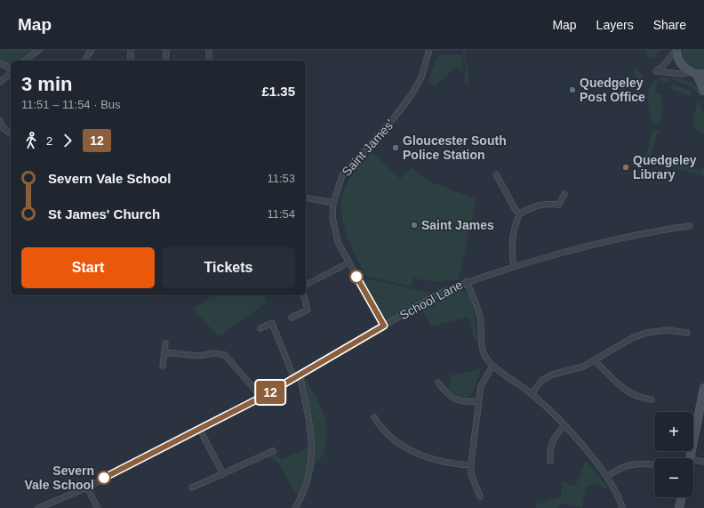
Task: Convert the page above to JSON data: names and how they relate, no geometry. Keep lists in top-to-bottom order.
{
  "streets": {
    "street": ["Saint James'", "School Lane"]
  },
  "crossings": [
    ["Saint James'", "School Lane"]
  ],
  "places": [
    "Quedgeley Post Office",
    "Gloucester South Police Station",
    "Quedgeley Library",
    "Saint James",
    "Severn Vale School"
  ],
  "lines": ["bus line 12"],
  "page": {
    "header": "Map",
    "nav": ["Map", "Layers", "Share"],
    "on_map": "12",
    "heading": ["3 min", "11:51 – 11:54 · Bus", "£1.35"],
    "legs": ["2", "12"],
    "list": [
      {
        "name": "Severn Vale School",
        "value": "11:53"
      },
      {
        "name": "St James' Church",
        "value": "11:54"
      }
    ],
    "buttons": ["Start", "Tickets"],
    "map_buttons": ["+", "−"]
  }
}
